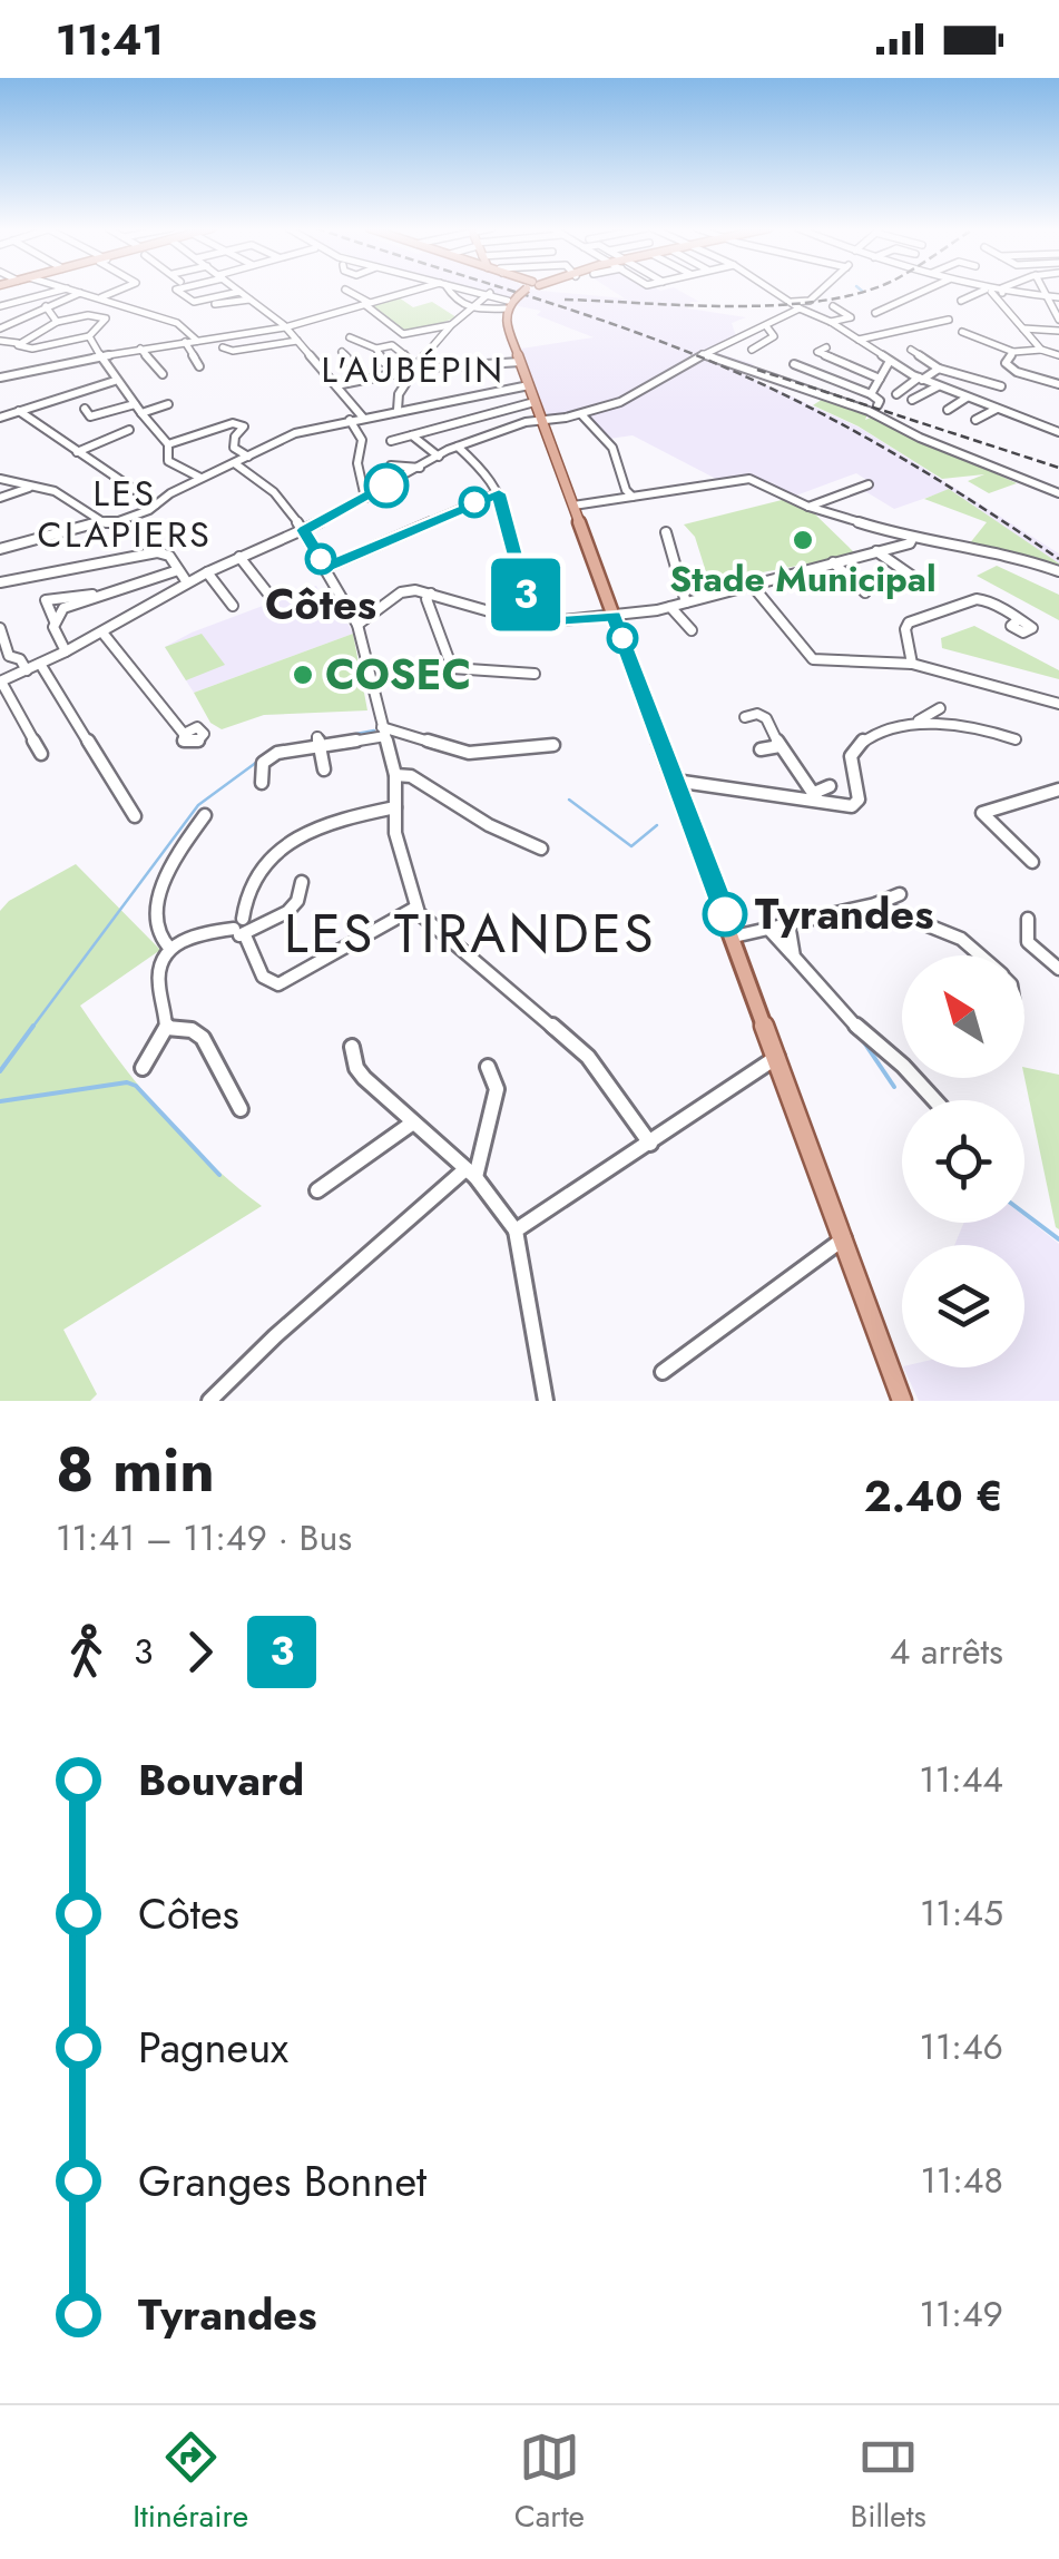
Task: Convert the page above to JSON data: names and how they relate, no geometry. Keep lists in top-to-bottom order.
{
  "districts": ["L'AUBÉPIN", "LES CLAPIERS", "LES TIRANDES"],
  "places": [
    "Stade Municipal",
    "Côtes",
    "COSEC",
    "Tyrandes"
  ],
  "lines": ["bus line 3"],
  "north": "top left",
  "page": {
    "status": "11:41",
    "on_map": "3",
    "heading": ["8 min", "11:41 – 11:49 · Bus", "2.40 €"],
    "legs": ["3", "3", "4 arrêts"],
    "list": [
      {
        "name": "Bouvard",
        "value": "11:44"
      },
      {
        "name": "Côtes",
        "value": "11:45"
      },
      {
        "name": "Pagneux",
        "value": "11:46"
      },
      {
        "name": "Granges Bonnet",
        "value": "11:48"
      },
      {
        "name": "Tyrandes",
        "value": "11:49"
      }
    ],
    "tabs": ["Itinéraire", "Carte", "Billets"]
  }
}
